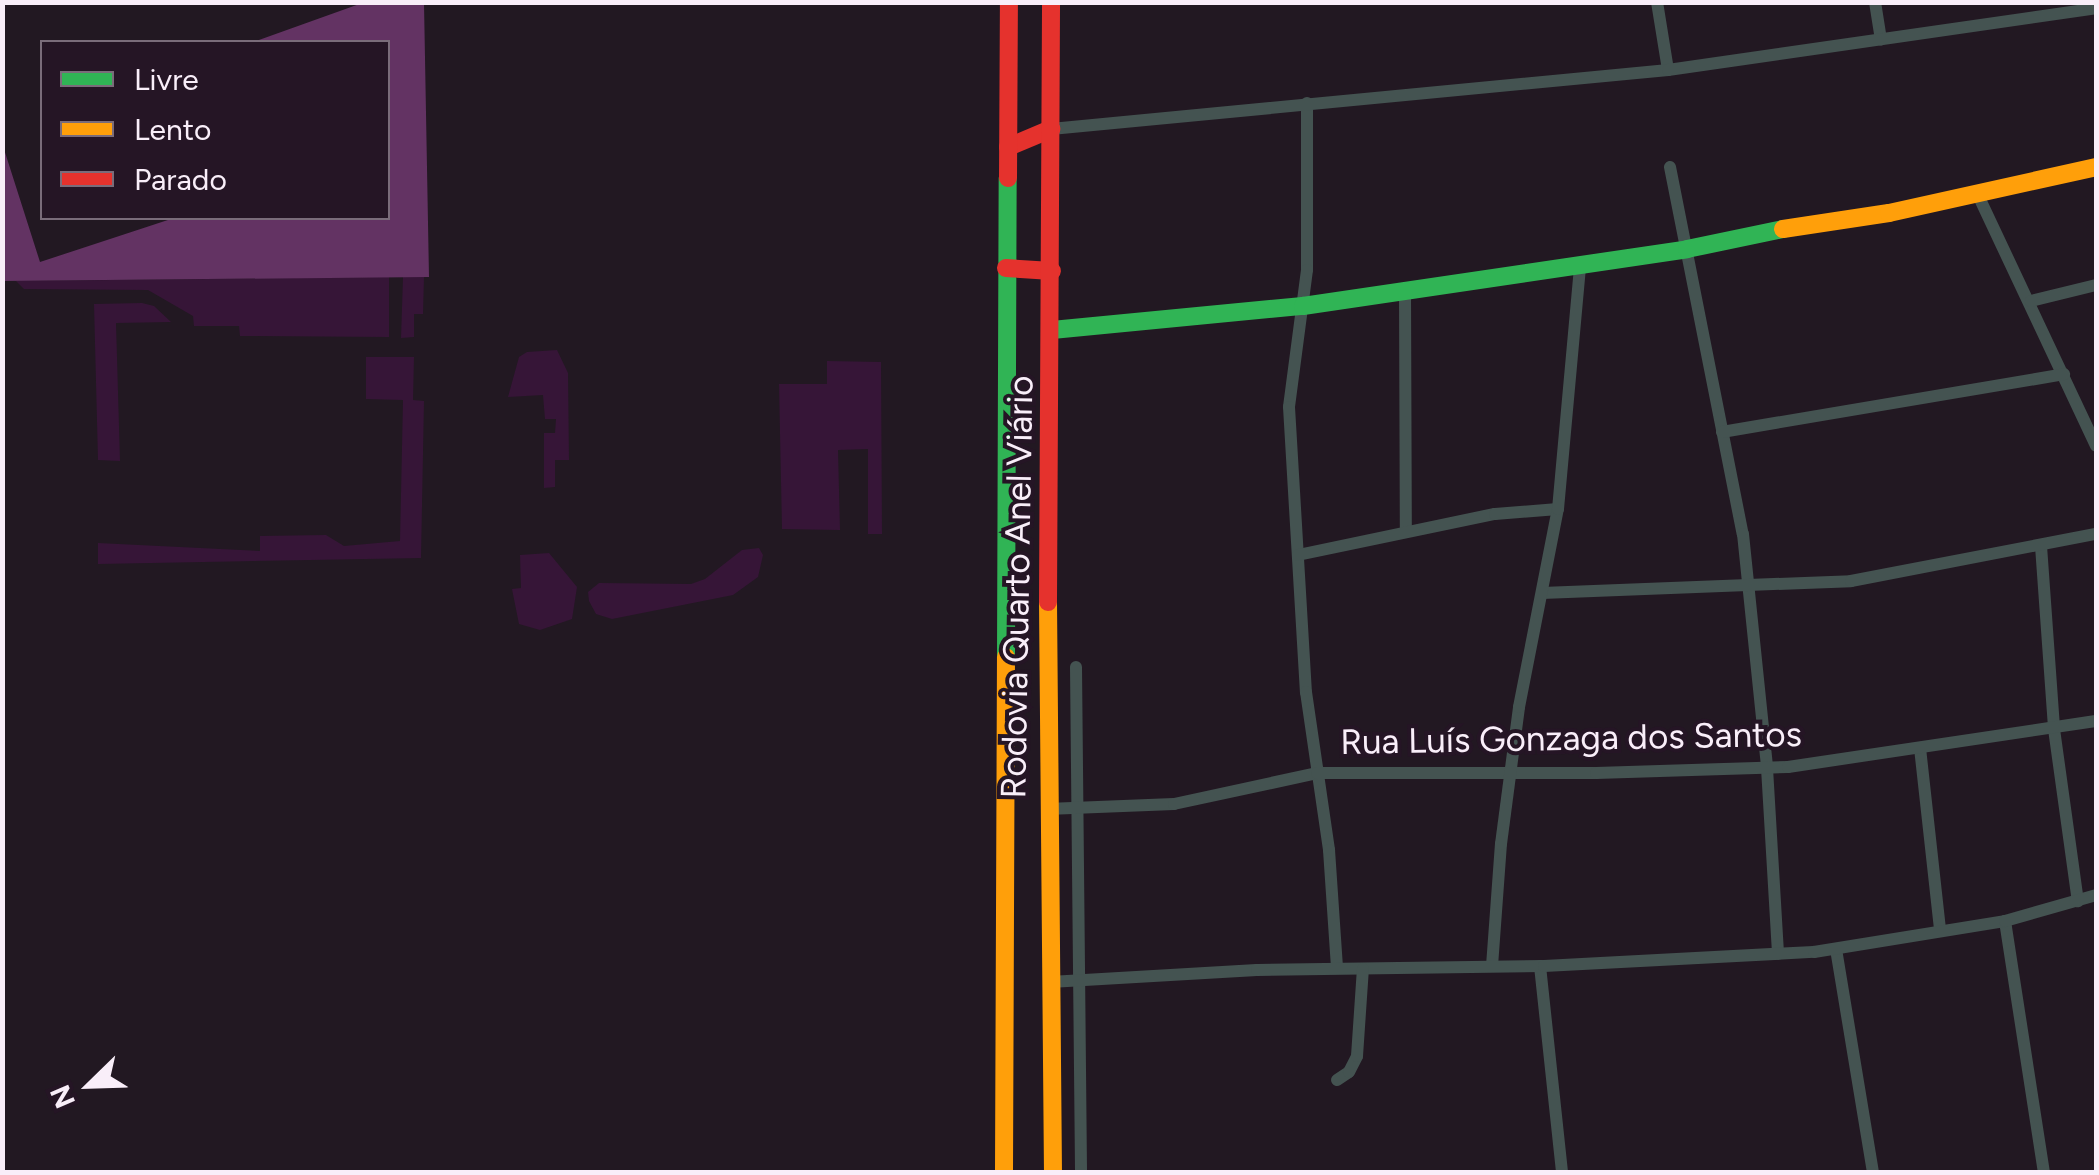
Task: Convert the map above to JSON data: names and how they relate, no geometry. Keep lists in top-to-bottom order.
{
  "streets": {
    "main road": ["Rodovia Quarto Anel Viário"],
    "street": ["Rua Luís Gonzaga dos Santos"]
  },
  "crossings": [
    ["Rodovia Quarto Anel Viário", "Rua Luís Gonzaga dos Santos"]
  ],
  "legend": ["Livre", "Lento", "Parado"],
  "north": "bottom left"
}
